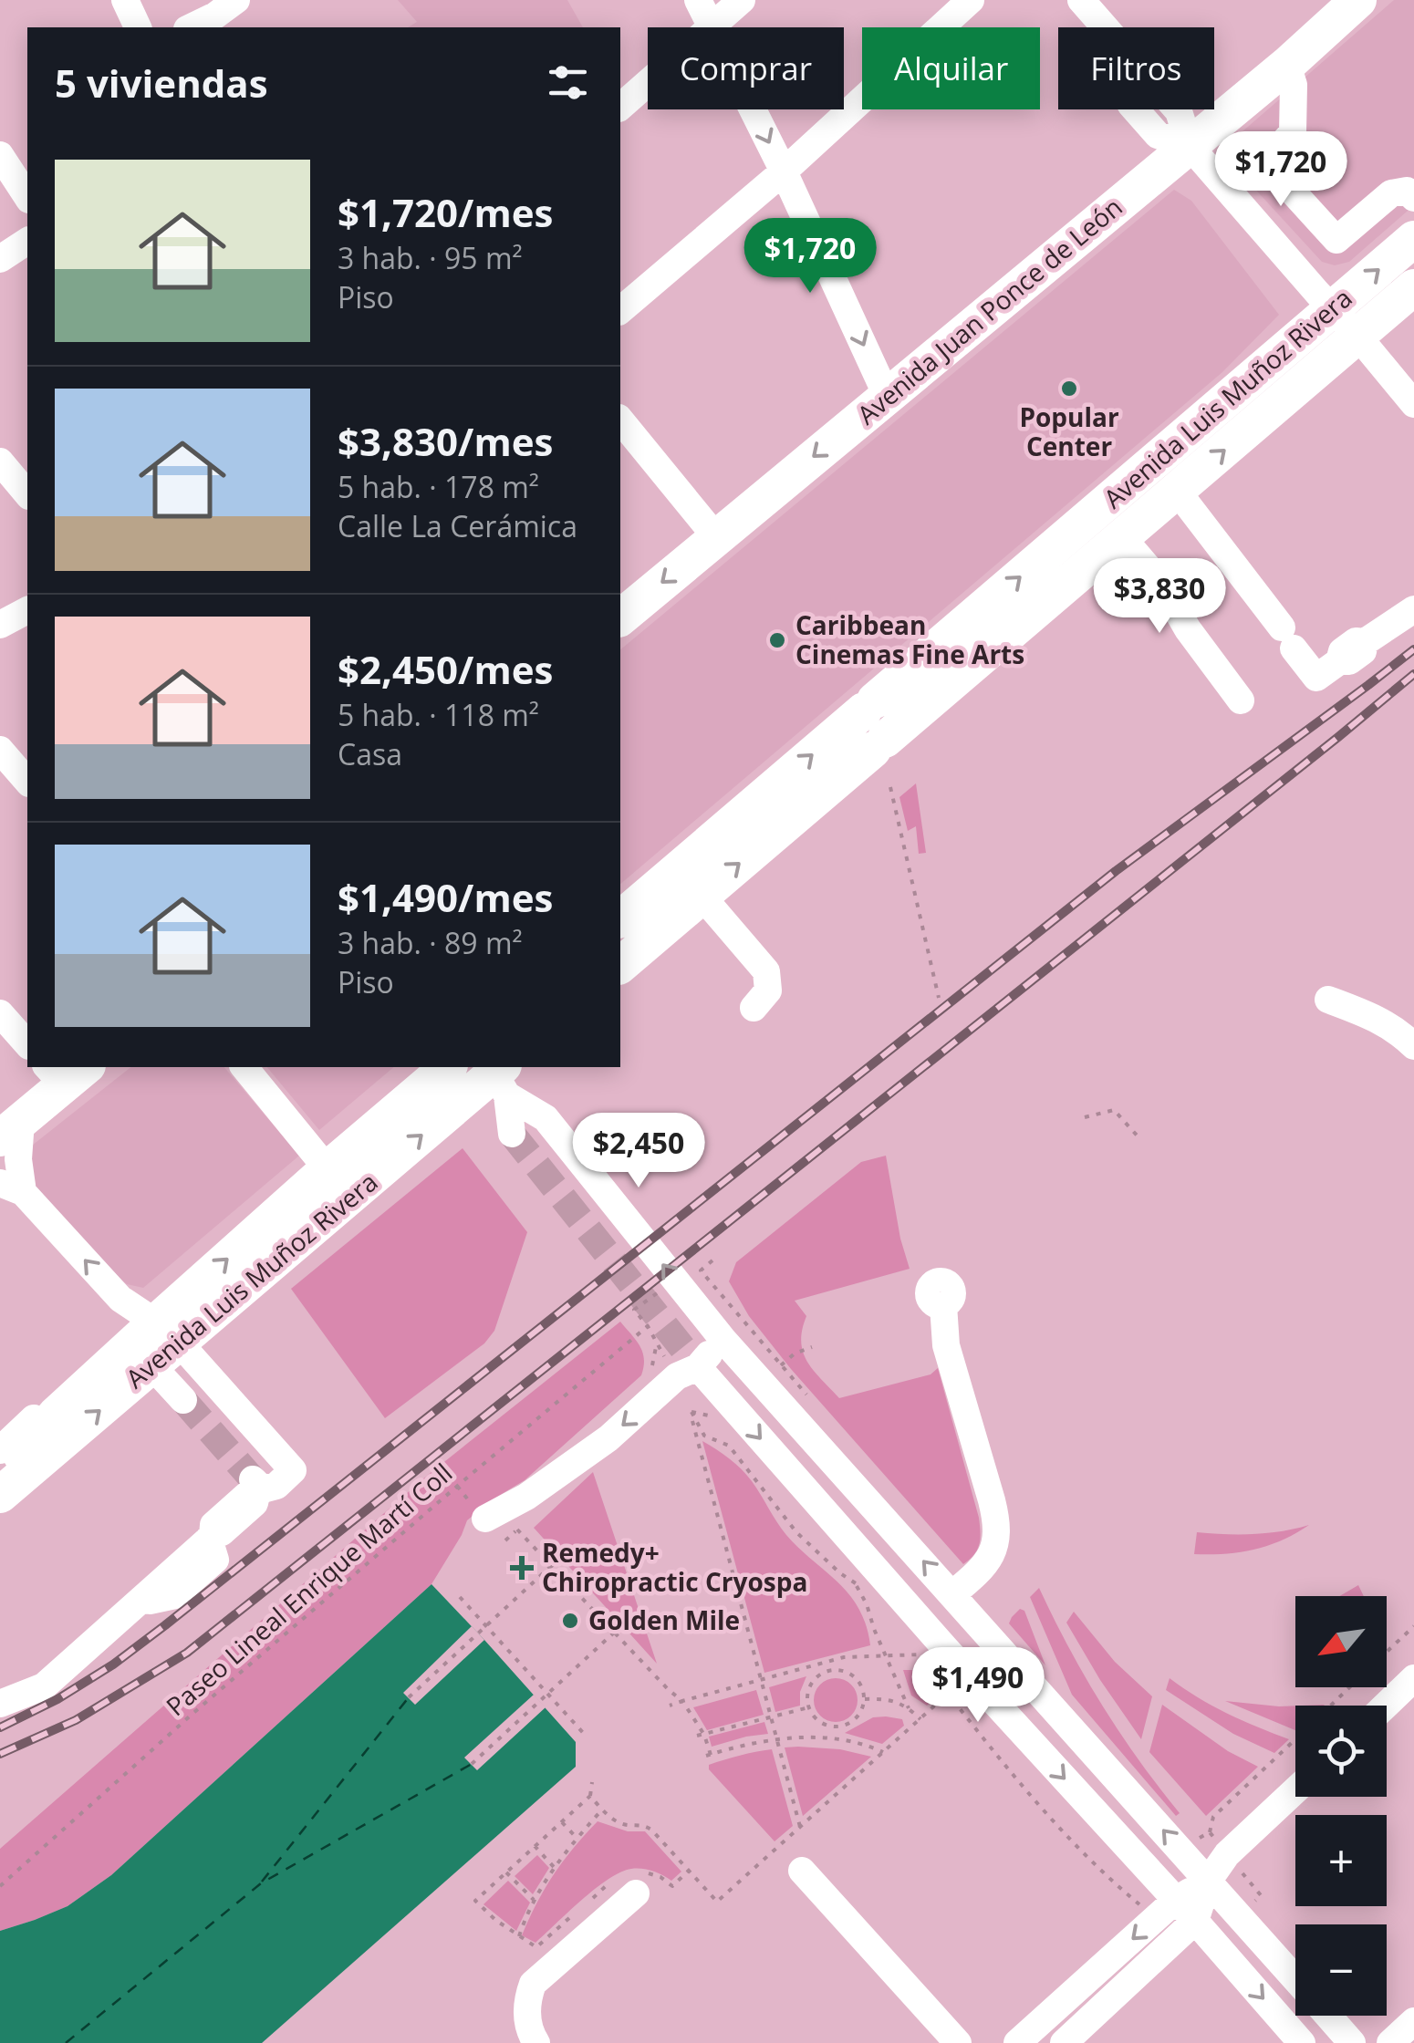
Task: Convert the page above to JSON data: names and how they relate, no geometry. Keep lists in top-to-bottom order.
{
  "streets": {
    "main road": ["Avenida Juan Ponce de León", "Avenida Luis Muñoz Rivera"],
    "path": ["Paseo Lineal Enrique Martí Coll"]
  },
  "one_way": ["Avenida Juan Ponce de León"],
  "places": {
    "other": ["Popular Center", "Caribbean Cinemas Fine Arts", "Golden Mile"],
    "health": ["Remedy+ Chiropractic Cryospa"]
  },
  "north": "bottom left",
  "page": {
    "chip": ["Comprar", "Alquilar", "Filtros"],
    "heading": "5 viviendas",
    "price": [
      "$1,720",
      "$1,720",
      "$3,830",
      "$2,450",
      "$1,490"
    ],
    "list": [
      {
        "name": "$1,720/mes",
        "note": "3 hab. · 95 m² · Piso"
      },
      {
        "name": "$3,830/mes",
        "note": "5 hab. · 178 m² · Calle La Cerámica"
      },
      {
        "name": "$2,450/mes",
        "note": "5 hab. · 118 m² · Casa"
      },
      {
        "name": "$1,490/mes",
        "note": "3 hab. · 89 m² · Piso"
      }
    ],
    "map_buttons": ["+", "−"]
  }
}
